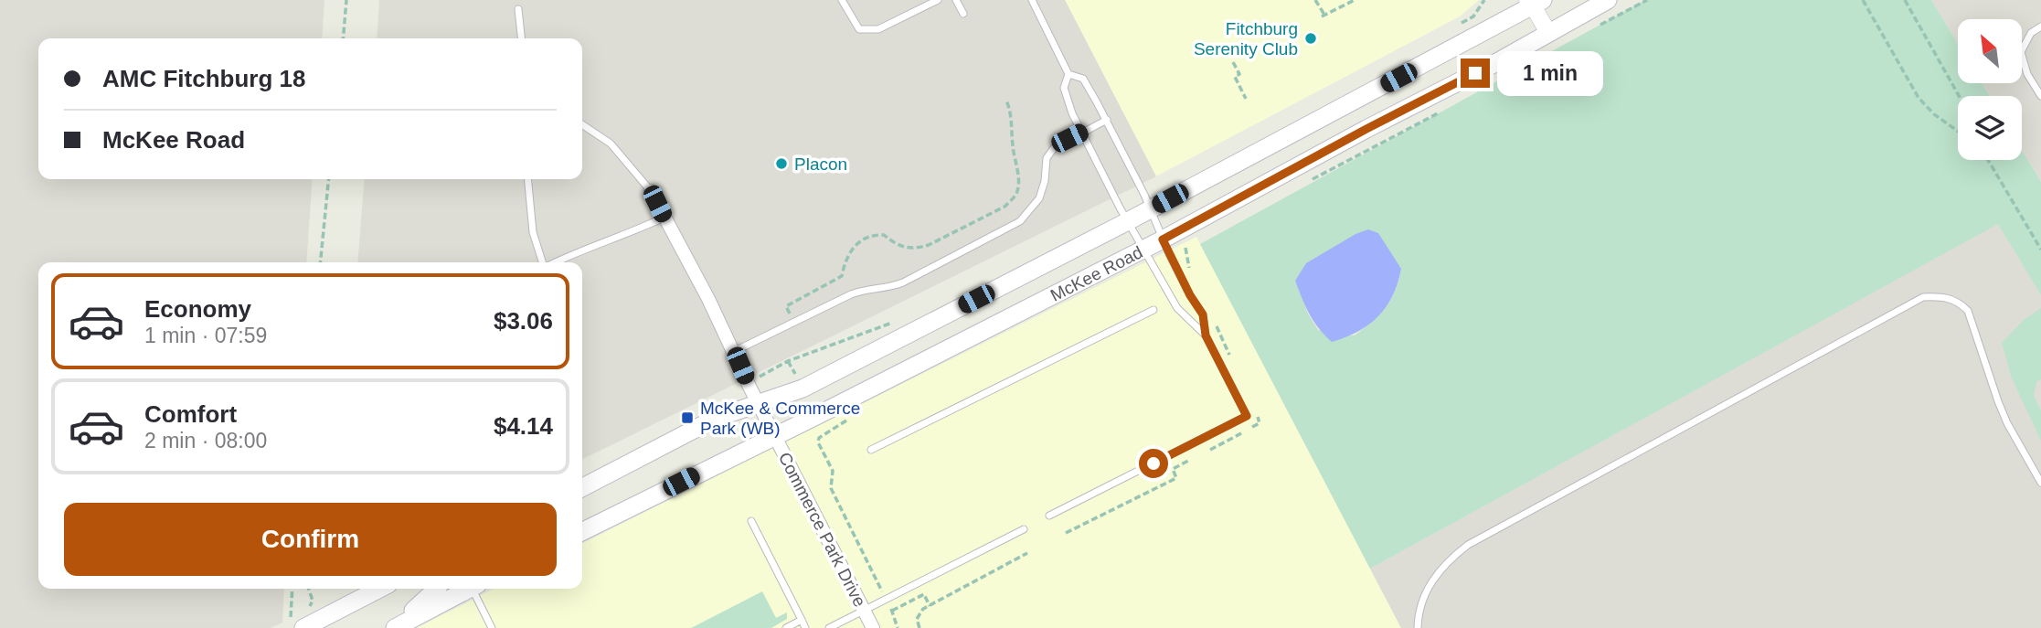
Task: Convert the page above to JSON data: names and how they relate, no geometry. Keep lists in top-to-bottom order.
{
  "streets": {
    "main road": ["McKee Road"],
    "street": ["Commerce Park Drive"]
  },
  "crossings": [
    ["McKee Road", "Commerce Park Drive"]
  ],
  "places": {
    "other": ["Fitchburg Serenity Club", "Placon"],
    "transit": ["McKee & Commerce Park (WB)"]
  },
  "north": "top left",
  "page": {
    "banner": ["AMC Fitchburg 18", "McKee Road"],
    "bubble": "1 min",
    "list": [
      {
        "name": "Economy",
        "note": "1 min · 07:59",
        "value": "$3.06"
      },
      {
        "name": "Comfort",
        "note": "2 min · 08:00",
        "value": "$4.14"
      }
    ],
    "buttons": "Confirm"
  }
}
